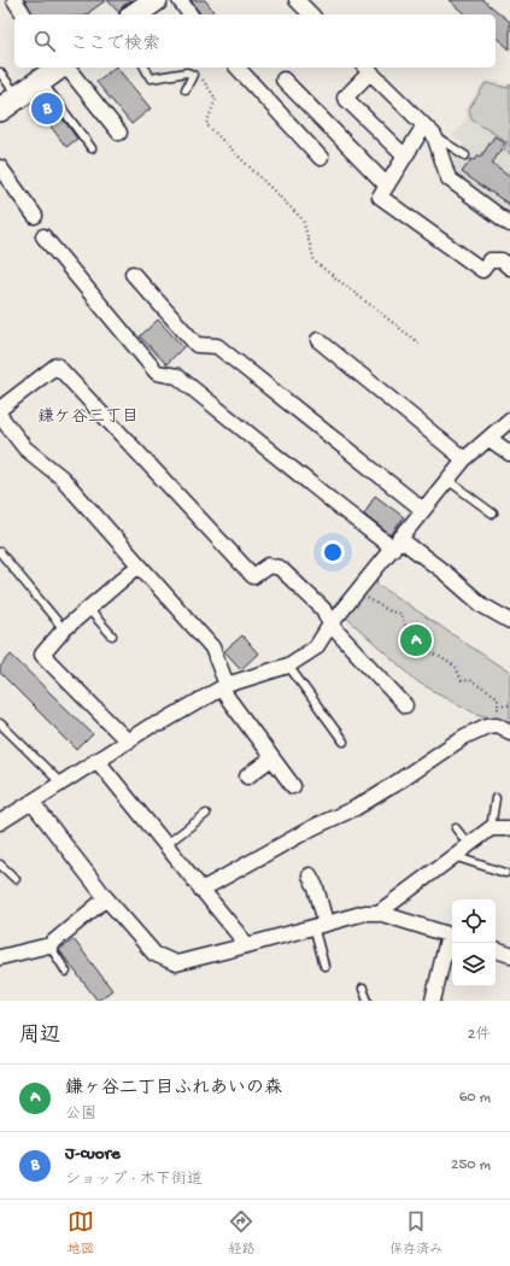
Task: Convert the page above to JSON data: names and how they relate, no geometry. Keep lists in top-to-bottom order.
{
  "districts": ["鎌ケ谷三丁目"],
  "page": {
    "search": "ここで検索",
    "pins": ["B", "A"],
    "heading": ["周辺", "2件"],
    "list": [
      {
        "mark": "A",
        "name": "鎌ヶ谷二丁目ふれあいの森",
        "note": "公園",
        "value": "60 m"
      },
      {
        "mark": "B",
        "name": "J-cuore",
        "note": "ショップ · 木下街道",
        "value": "250 m"
      }
    ],
    "nav": ["地図", "経路", "保存済み"]
  }
}
